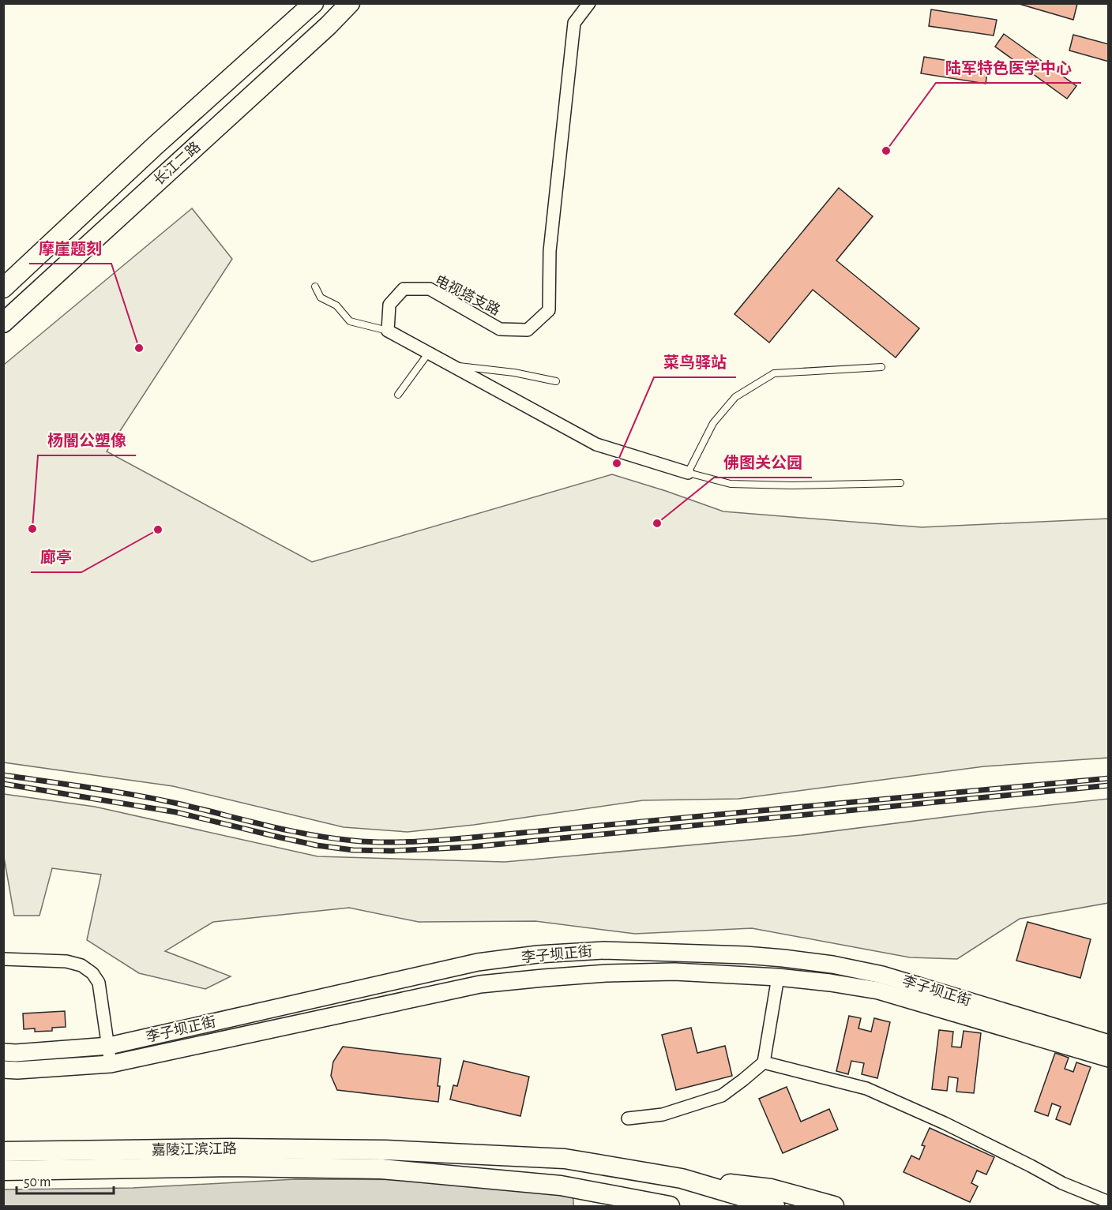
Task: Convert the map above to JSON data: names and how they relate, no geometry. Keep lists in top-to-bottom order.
{
  "streets": {
    "main road": ["长江二路", "李子坝正街", "嘉陵江滨江路"],
    "street": ["电视塔支路"]
  },
  "places": [
    "陆军特色医学中心",
    "摩崖题刻",
    "菜鸟驿站",
    "佛图关公园",
    "杨闇公塑像",
    "廊亭"
  ],
  "scale_bar": "50 m"
}
